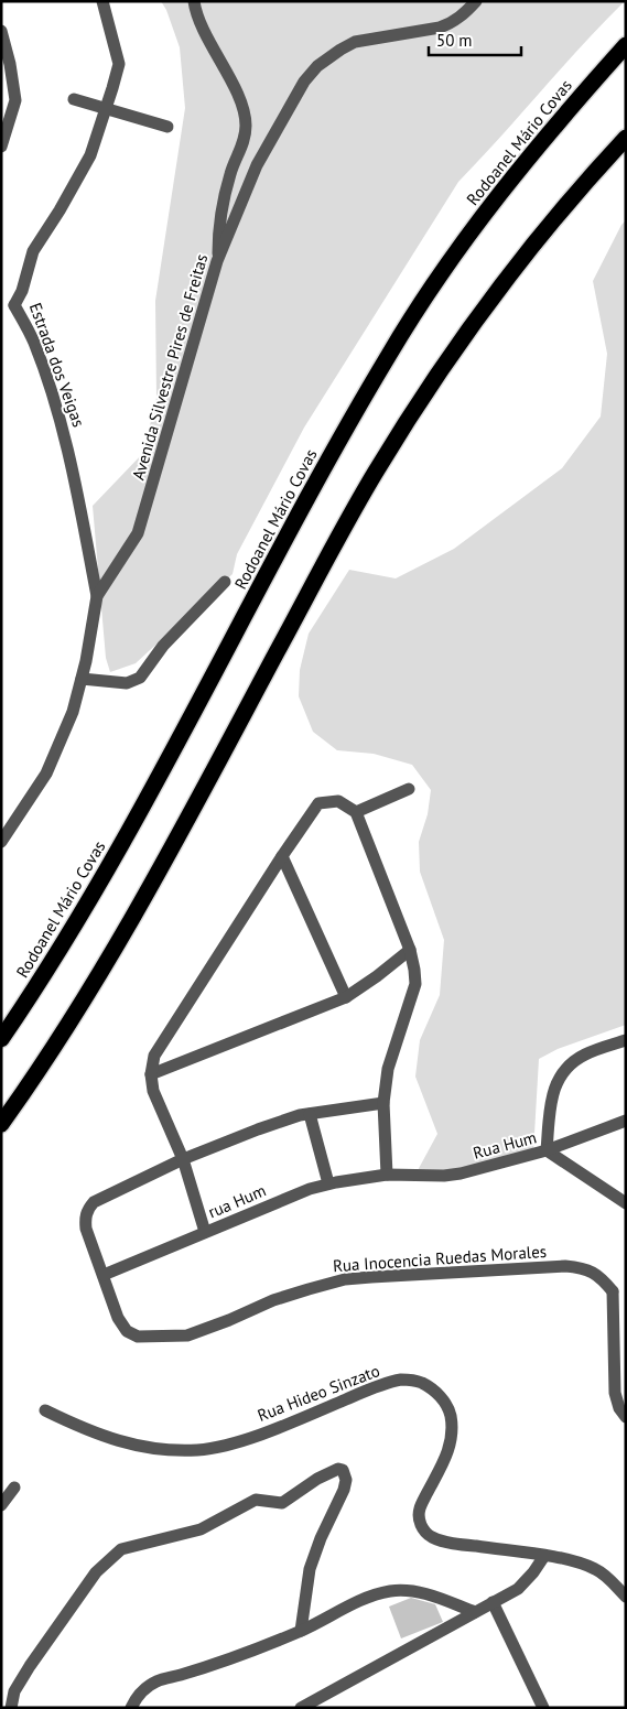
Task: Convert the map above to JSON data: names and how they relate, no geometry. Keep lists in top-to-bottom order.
{
  "streets": {
    "highway": ["Rodoanel Mário Covas"],
    "street": [
      "Estrada dos Veigas",
      "Avenida Silvestre Pires de Freitas",
      "Rua Hum",
      "rua Hum",
      "Rua Inocencia Ruedas Morales",
      "Rua Hideo Sinzato"
    ]
  },
  "crossings": [
    ["Estrada dos Veigas", "Avenida Silvestre Pires de Freitas"],
    ["Rua Hum", "rua Hum"],
    ["rua Hum", "Rua Inocencia Ruedas Morales"]
  ],
  "scale_bar": "50 m"
}
